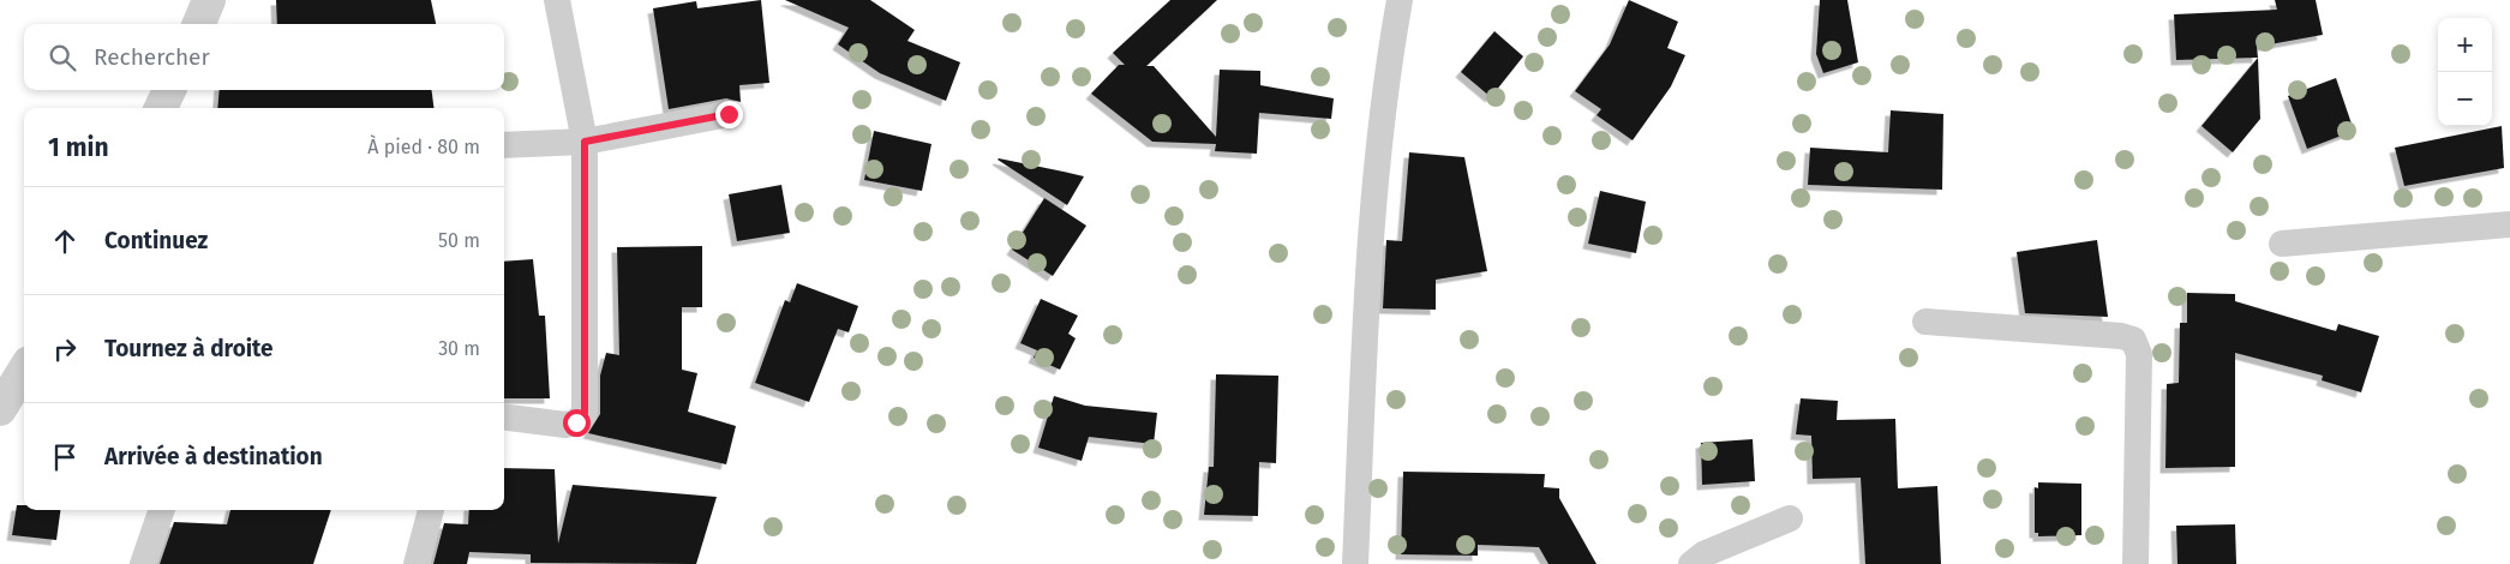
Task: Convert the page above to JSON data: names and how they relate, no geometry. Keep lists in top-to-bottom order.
{
  "page": {
    "map_buttons": ["+", "−"],
    "search": "Rechercher",
    "heading": ["1 min", "À pied · 80 m"],
    "list": [
      ["Continuez", "50 m"],
      ["Tournez à droite", "30 m"],
      "Arrivée à destination"
    ]
  }
}
